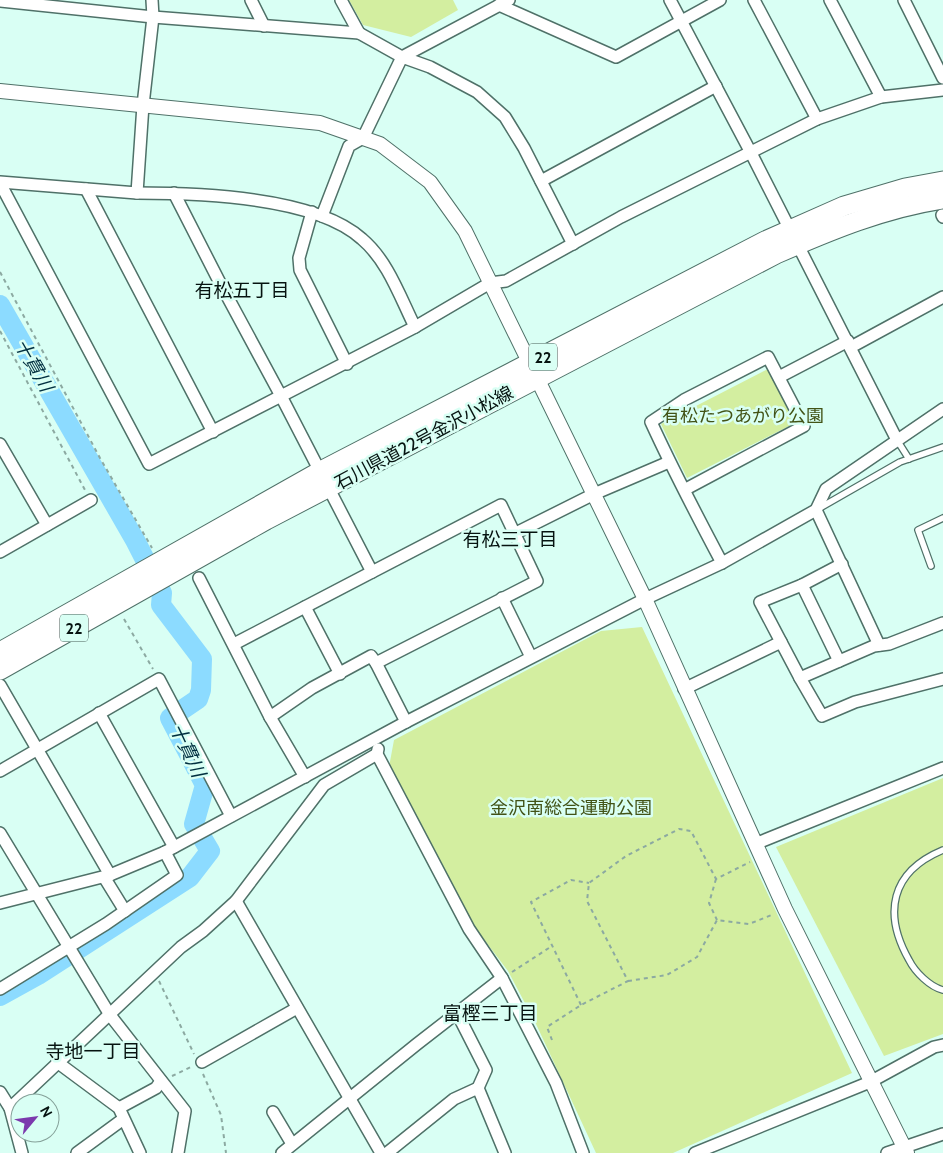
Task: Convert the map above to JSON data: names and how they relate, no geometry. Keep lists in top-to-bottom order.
{
  "streets": {
    "main road": ["22", "石川県道22号金沢小松線"]
  },
  "districts": [
    "有松五丁目",
    "有松三丁目",
    "富樫三丁目",
    "寺地一丁目"
  ],
  "water": ["十貫川"],
  "parks": ["有松たつあがり公園", "金沢南総合運動公園"],
  "north": "top right"
}
